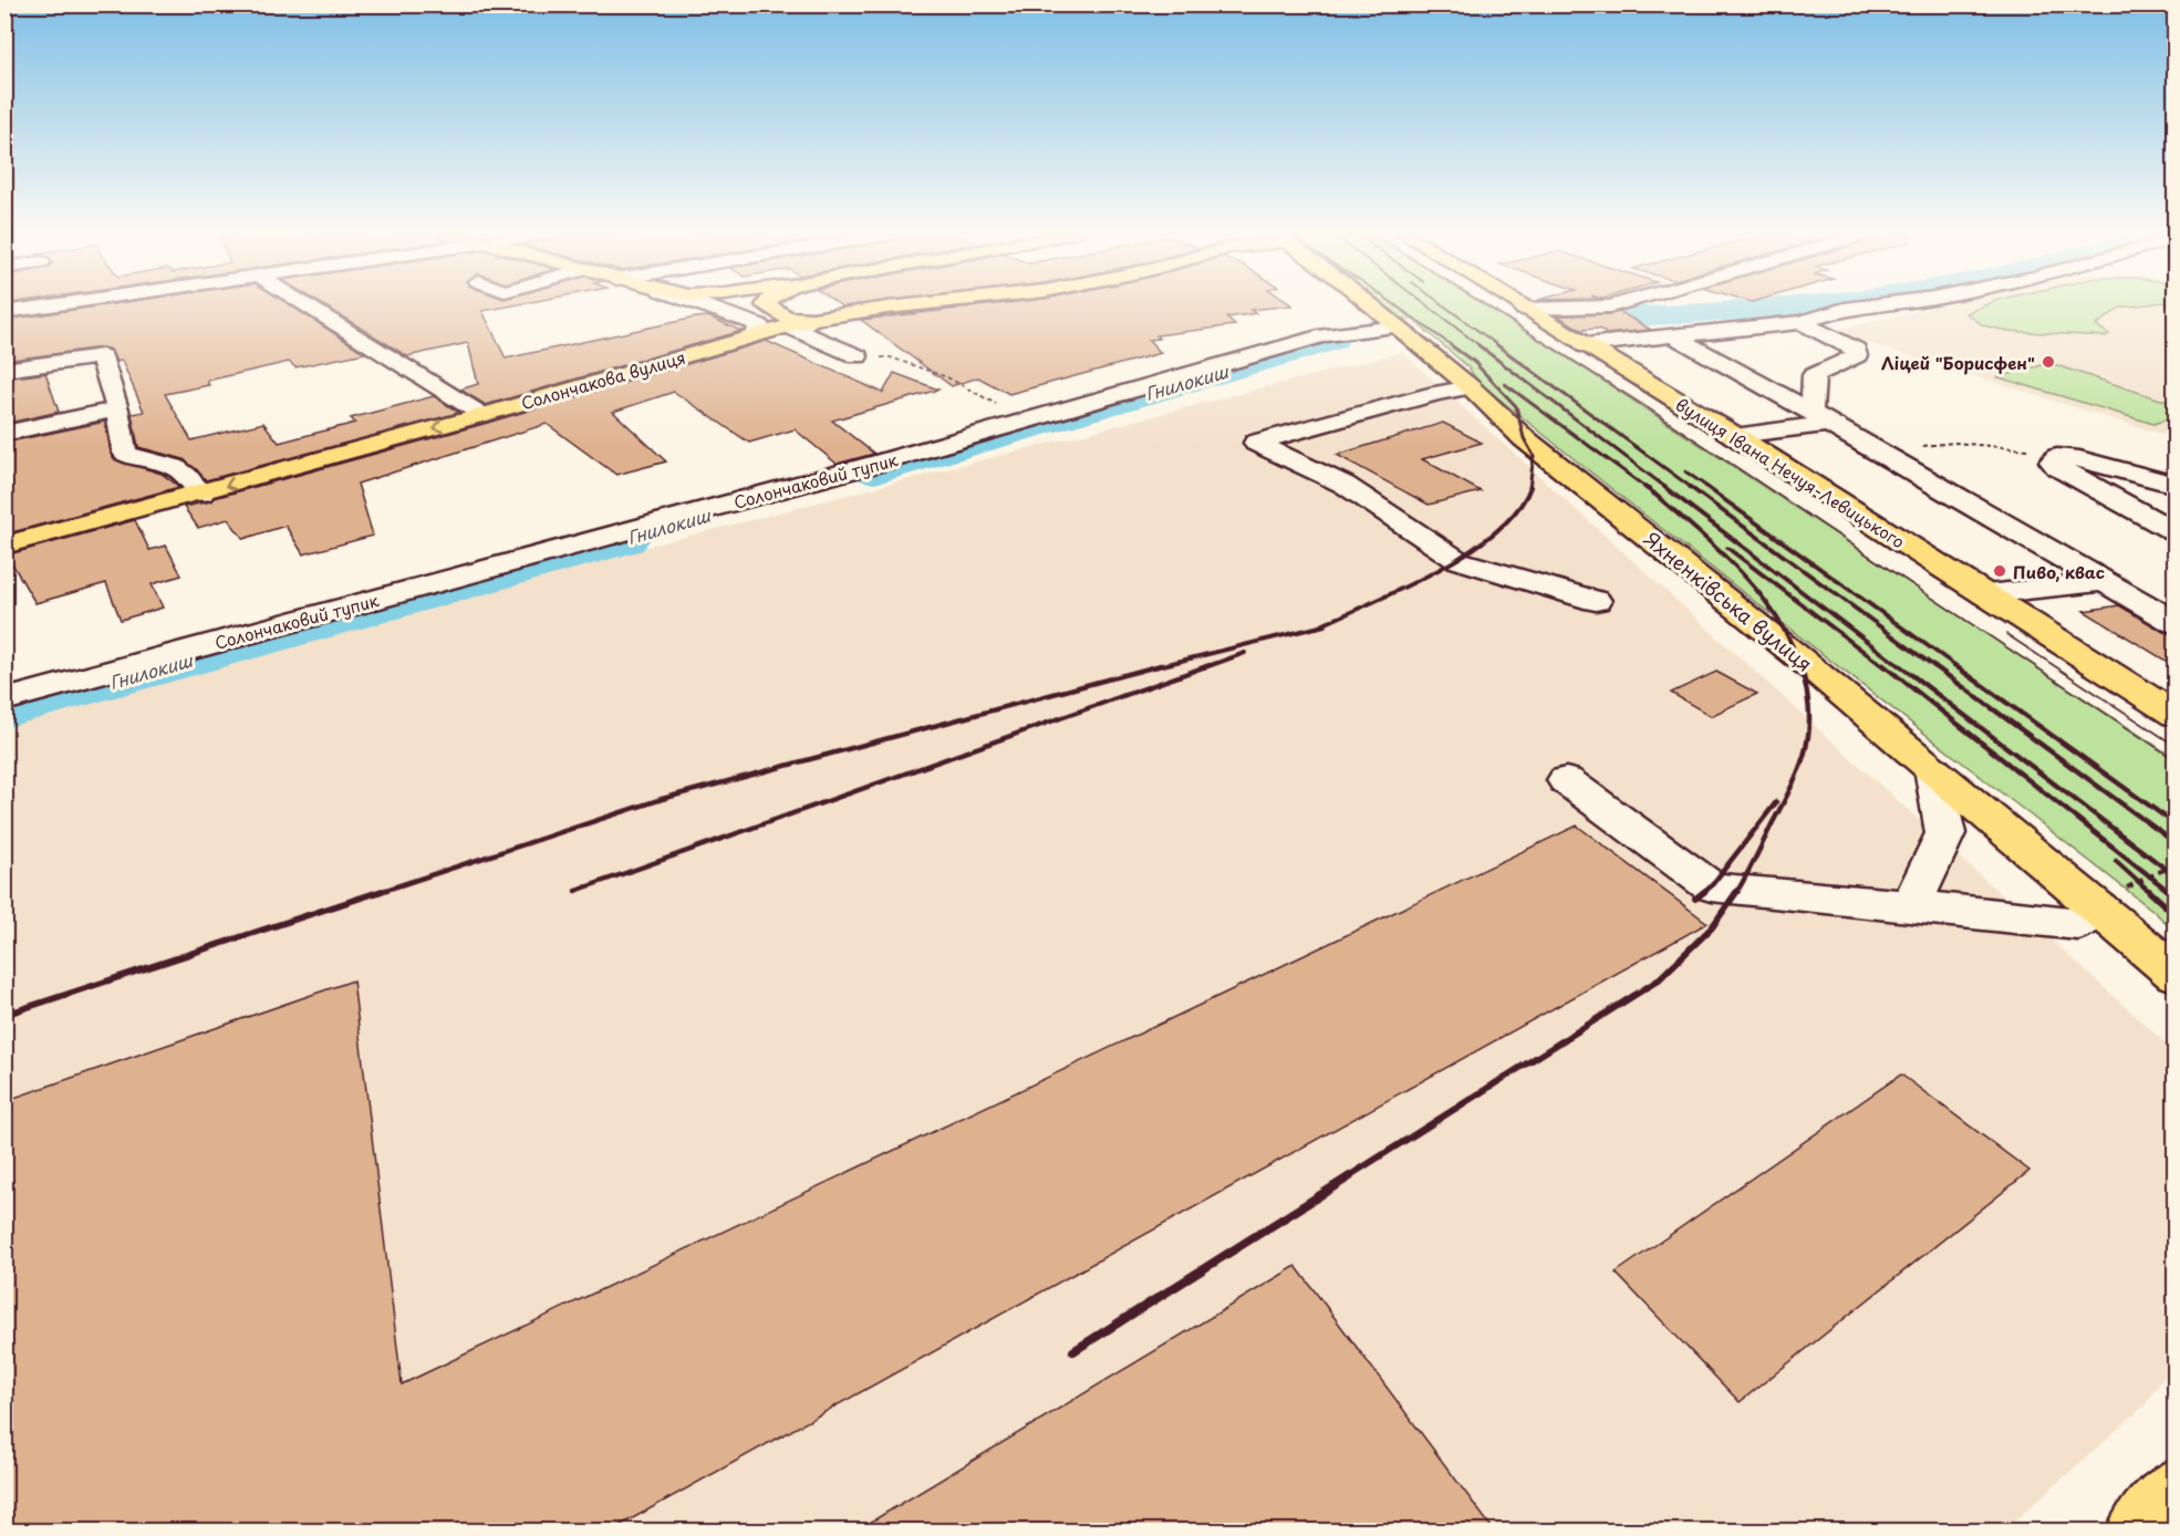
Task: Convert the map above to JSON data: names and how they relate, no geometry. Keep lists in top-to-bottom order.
{
  "streets": {
    "main road": ["Солончакова вулиця", "вулиця Івана Нечуя-Левицького", "Яхненківська вулиця"],
    "street": ["Солончаковий тупик"]
  },
  "crossings": [
    ["Солончаковий тупик", "Яхненківська вулиця"]
  ],
  "water": ["Гнилокиш"],
  "places": ["Ліцей \"Борисфен\"", "Пиво, квас"]
}
